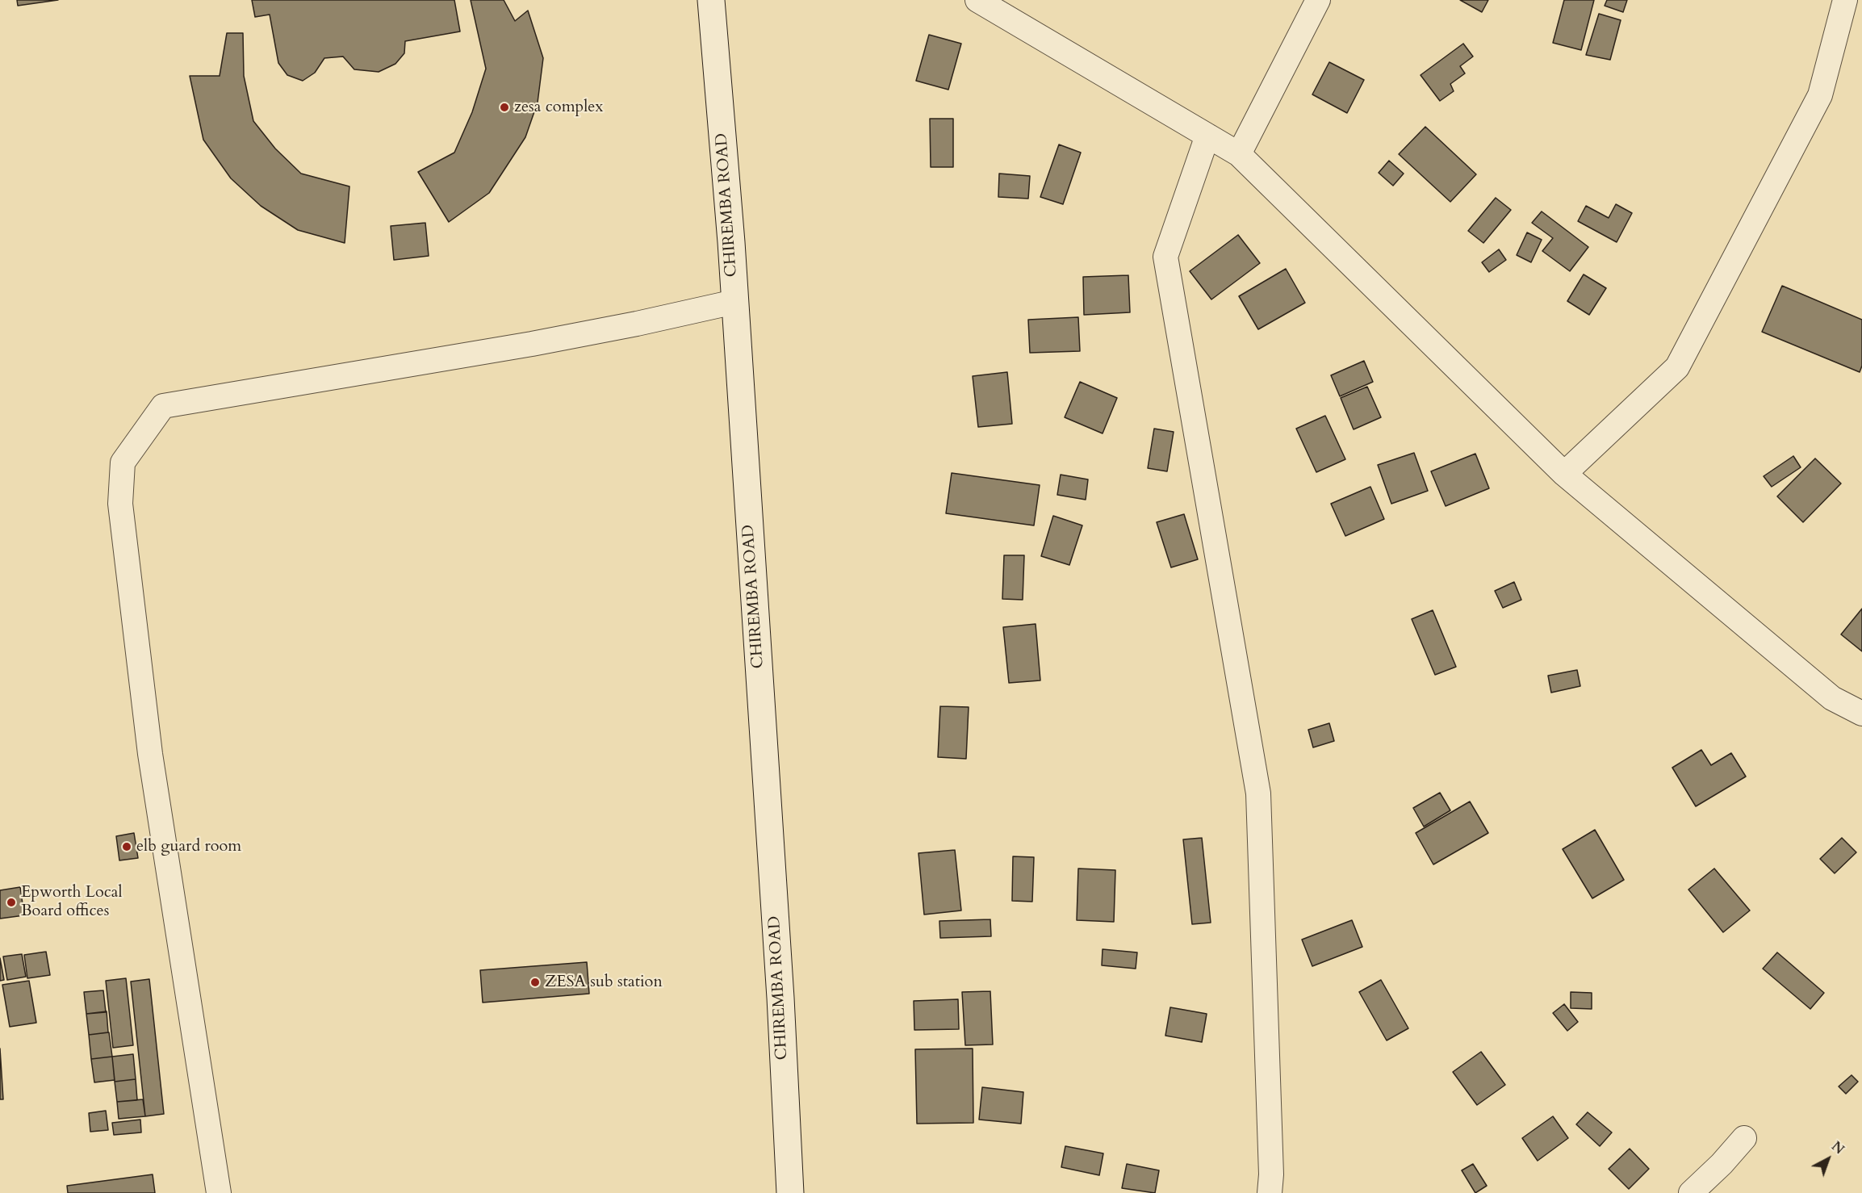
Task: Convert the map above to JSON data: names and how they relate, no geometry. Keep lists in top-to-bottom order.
{
  "streets": {
    "main road": ["CHIREMBA ROAD"]
  },
  "places": [
    "zesa complex",
    "elb guard room",
    "Epworth Local Board offices",
    "ZESA sub station"
  ],
  "north": "top right"
}
